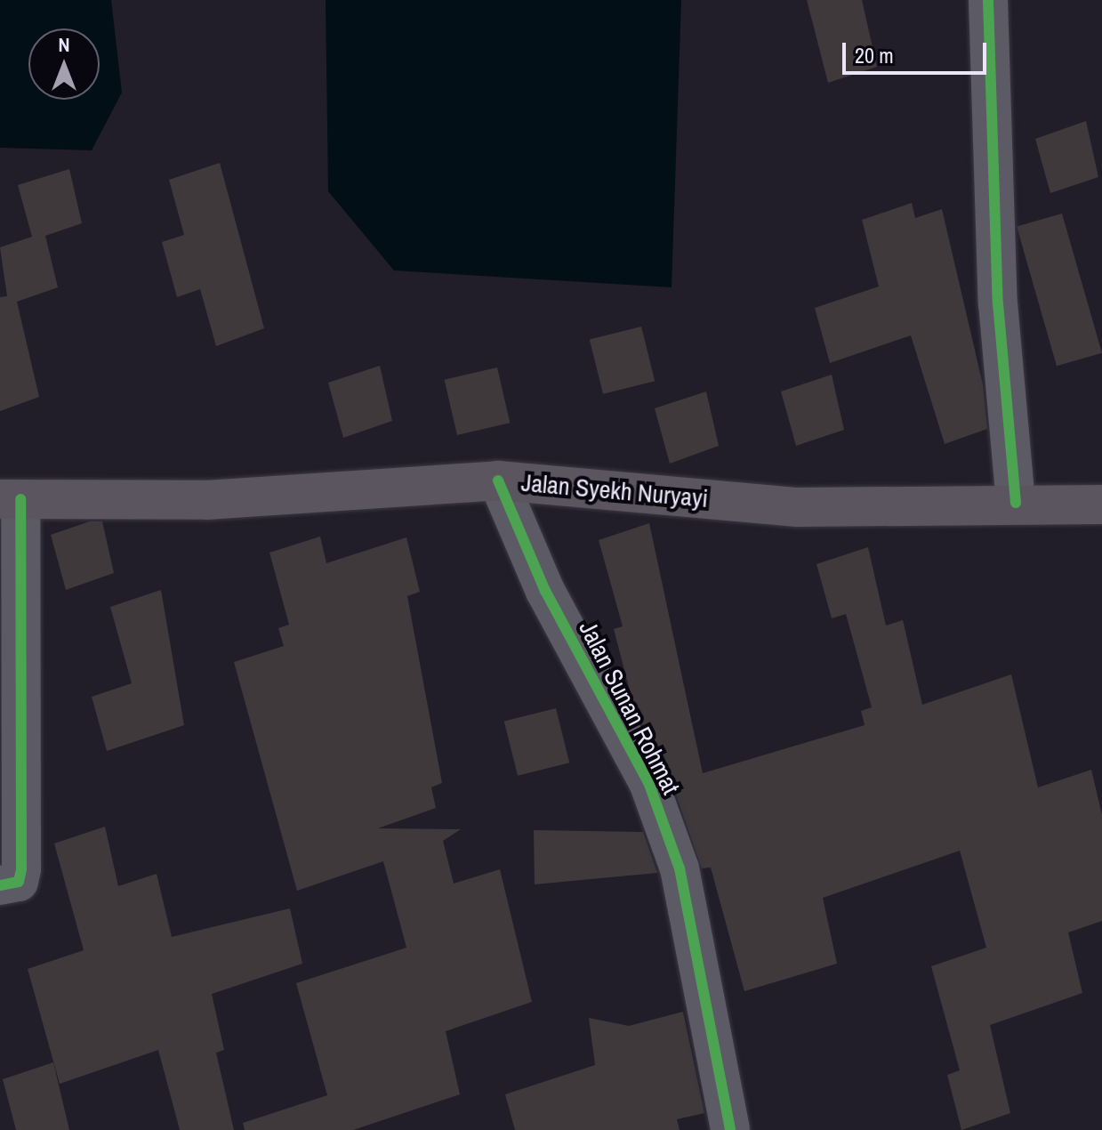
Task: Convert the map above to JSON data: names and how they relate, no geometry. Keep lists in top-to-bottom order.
{
  "streets": {
    "main road": ["Jalan Syekh Nuryayi"],
    "street": ["Jalan Sunan Rohmat"]
  },
  "crossings": [
    ["Jalan Syekh Nuryayi", "Jalan Sunan Rohmat"]
  ],
  "scale_bar": "20 m",
  "north": "top"
}
